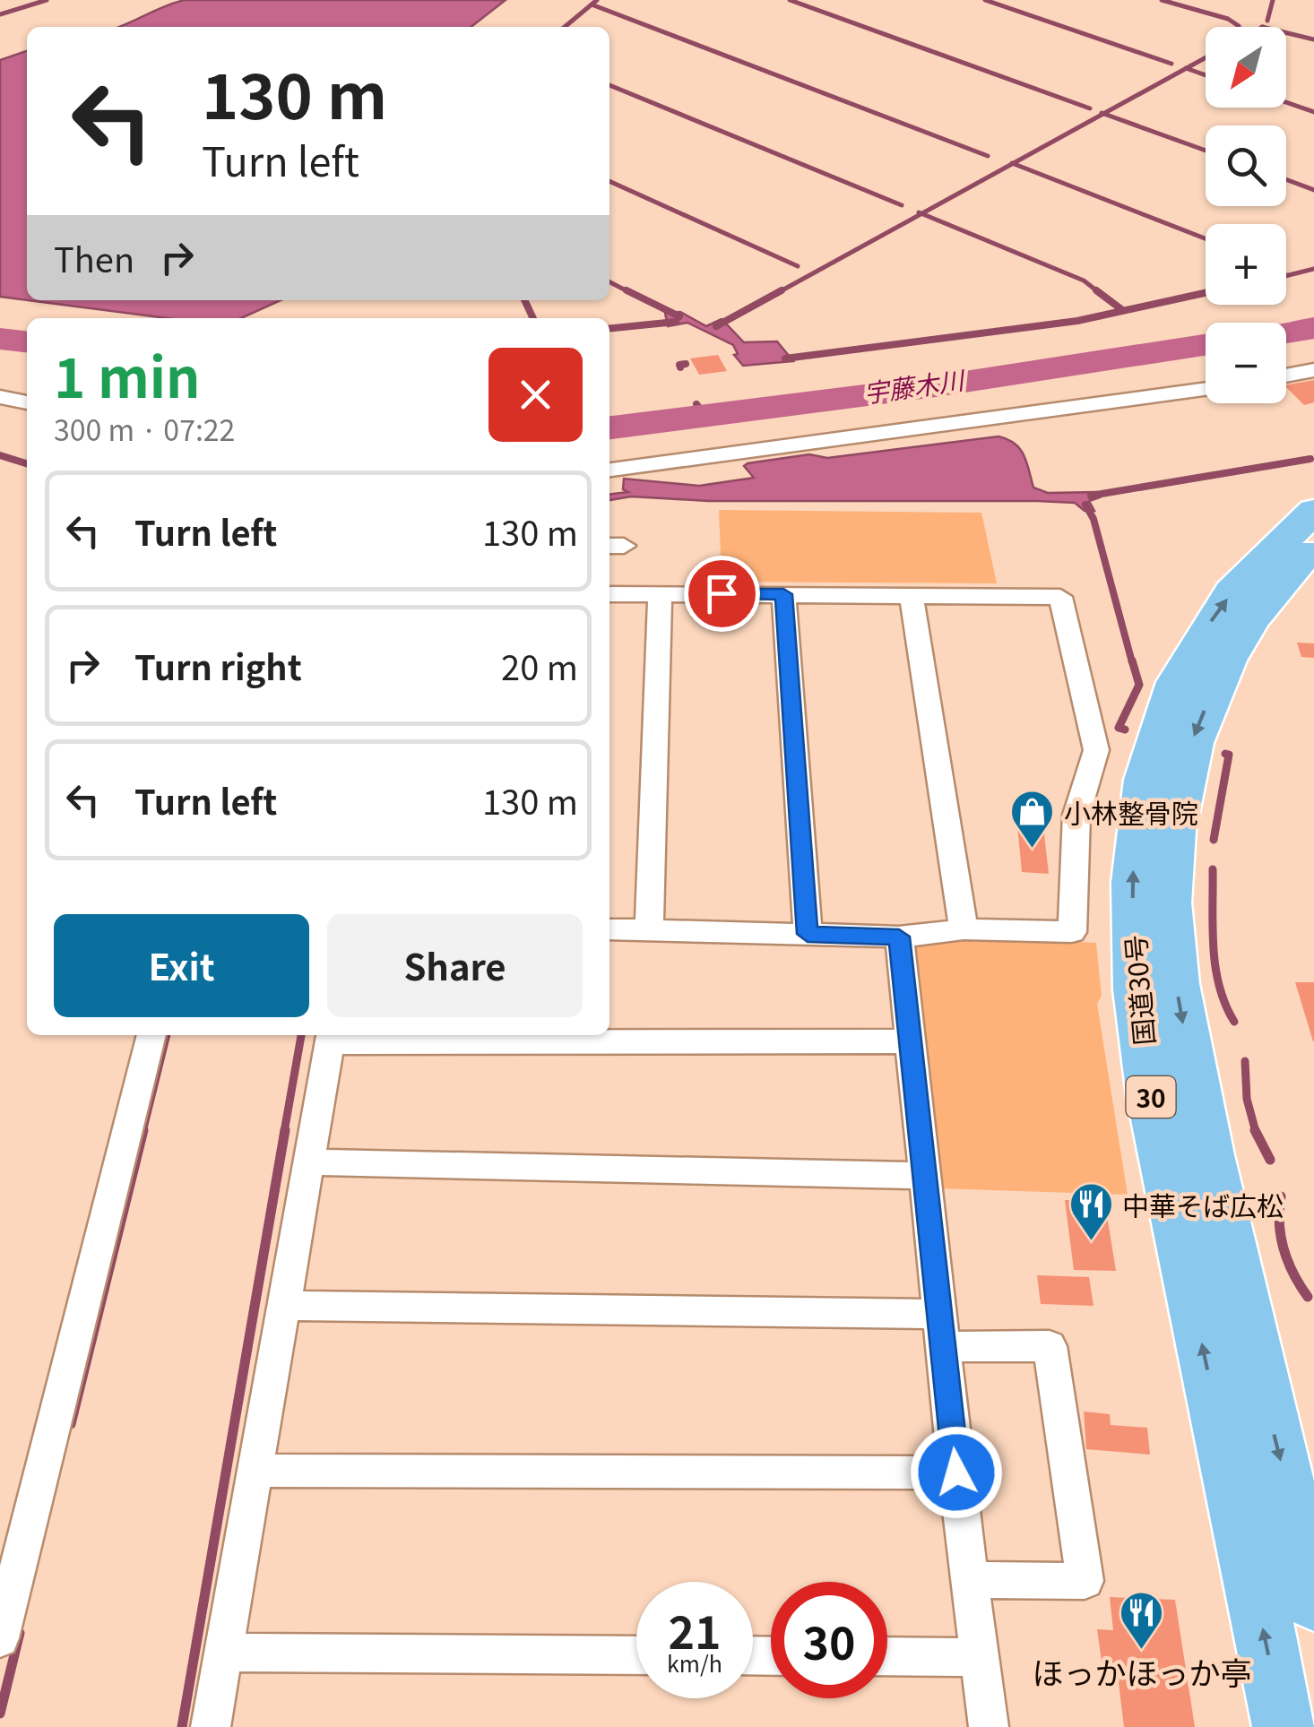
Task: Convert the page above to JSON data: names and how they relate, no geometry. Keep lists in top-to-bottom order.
{
  "streets": {
    "highway": ["国道30号", "30"]
  },
  "water": ["宇藤木川"],
  "places": {
    "shop": ["小林整骨院"],
    "restaurant": ["中華そば広松", "ほっかほっか亭"]
  },
  "north": "bottom left",
  "page": {
    "map_buttons": ["+", "−"],
    "turn": ["130 m", "Turn left"],
    "then": "Then",
    "heading": ["1 min", "300 m · 07:22"],
    "list": [
      {
        "name": "Turn left",
        "value": "130 m"
      },
      {
        "name": "Turn right",
        "value": "20 m"
      },
      {
        "name": "Turn left",
        "value": "130 m"
      }
    ],
    "buttons": ["Exit", "Share"],
    "speed": "21 km/h",
    "limit": "30"
  }
}
